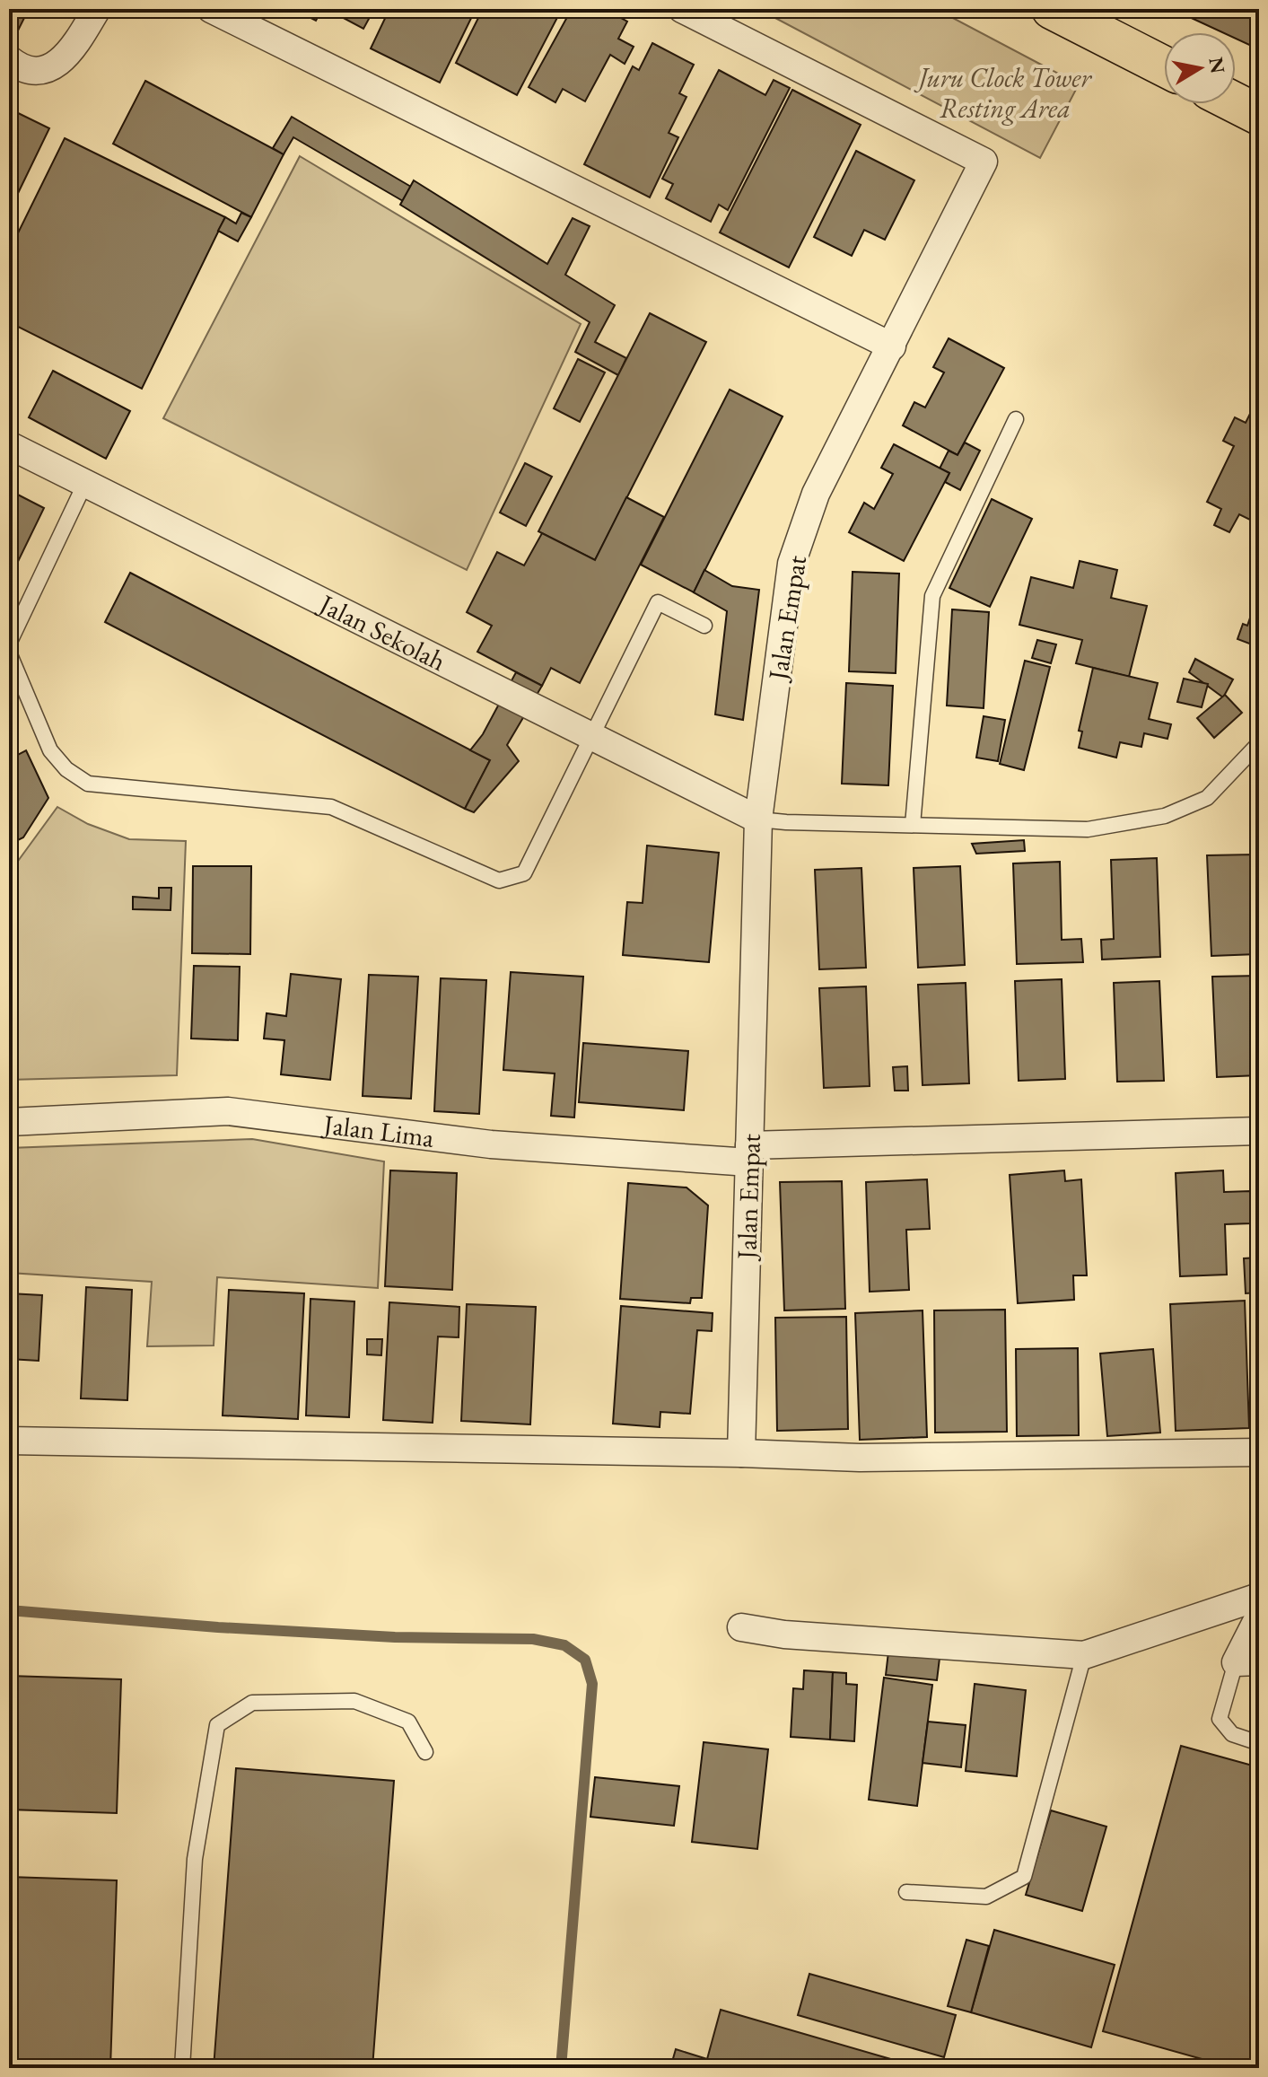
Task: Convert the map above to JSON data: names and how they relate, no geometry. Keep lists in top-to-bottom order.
{
  "streets": {
    "street": ["Jalan Empat", "Jalan Sekolah", "Jalan Lima"]
  },
  "crossings": [
    ["Jalan Empat", "Jalan Sekolah"],
    ["Jalan Empat", "Jalan Lima"]
  ],
  "parks": ["Juru Clock Tower Resting Area"],
  "north": "right"
}
